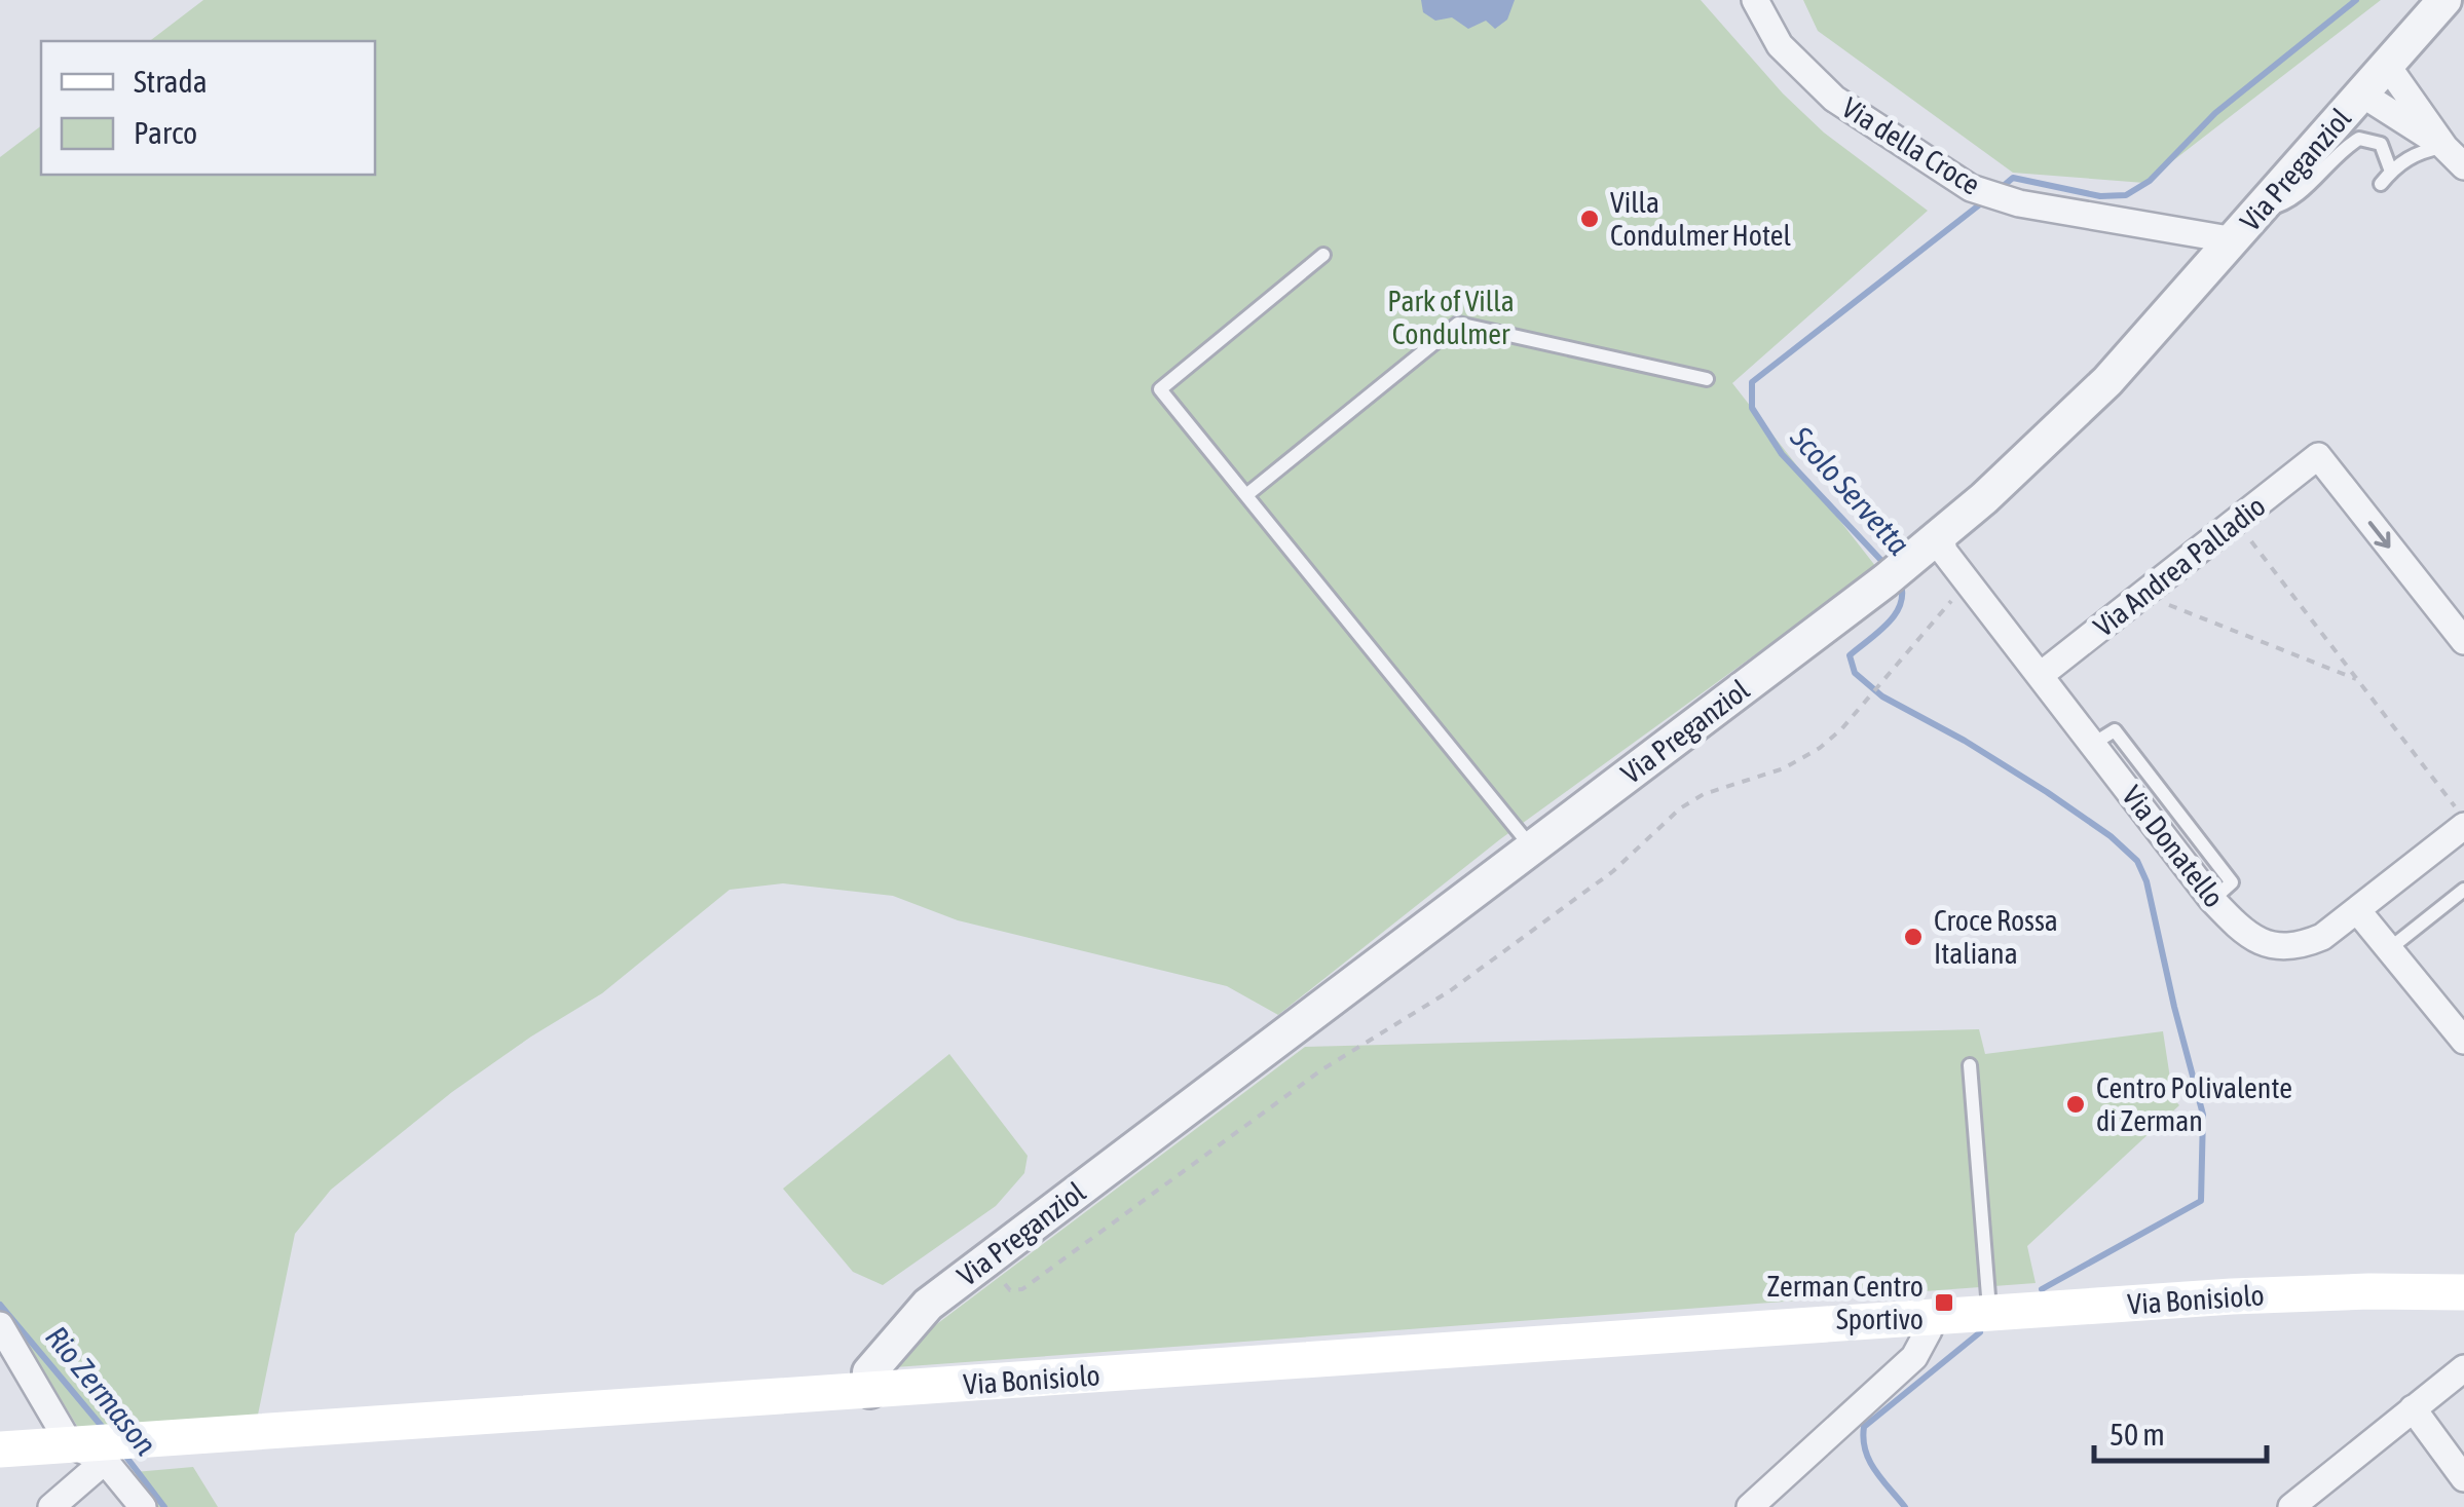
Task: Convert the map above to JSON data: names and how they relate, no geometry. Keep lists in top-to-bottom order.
{
  "streets": {
    "main road": ["Via Bonisiolo"],
    "street": [
      "Via della Croce",
      "Via Preganziol",
      "Via Andrea Palladio",
      "Via Donatello"
    ]
  },
  "crossings": [
    ["Via della Croce", "Via Preganziol"],
    ["Via Preganziol", "Via Donatello"],
    ["Via Preganziol", "Via Bonisiolo"],
    ["Via Andrea Palladio", "Via Donatello"]
  ],
  "water": ["Scolo Servetta", "Rio Zermason"],
  "parks": ["Park of Villa Condulmer"],
  "places": {
    "other": ["Villa Condulmer Hotel", "Croce Rossa Italiana", "Centro Polivalente di Zerman"],
    "transit": ["Zerman Centro Sportivo"]
  },
  "legend": ["Strada", "Parco"],
  "scale_bar": "50 m"
}
